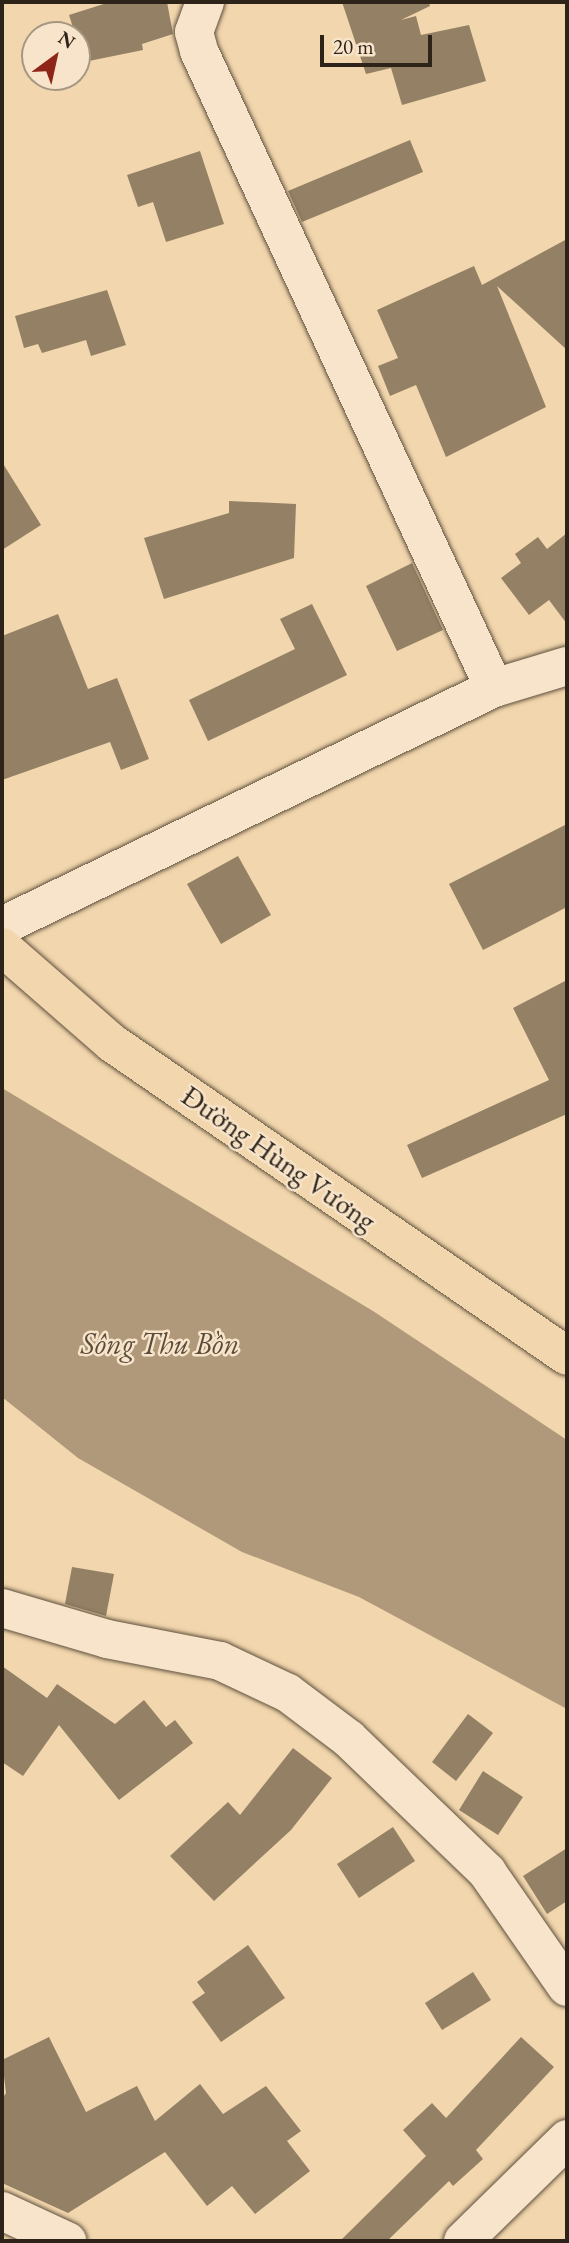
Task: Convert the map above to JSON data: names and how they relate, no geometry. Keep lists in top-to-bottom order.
{
  "streets": {
    "main road": ["Đường Hùng Vương"]
  },
  "water": ["Sông Thu Bồn"],
  "scale_bar": "20 m",
  "north": "top right"
}
